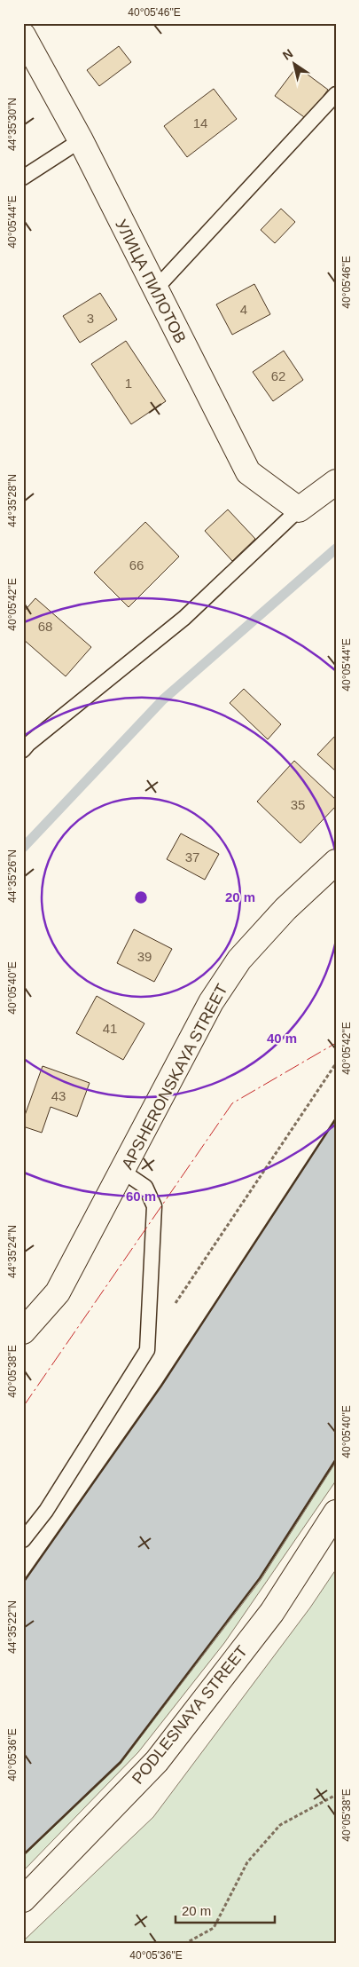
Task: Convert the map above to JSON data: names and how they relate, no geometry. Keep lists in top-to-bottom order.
{
  "streets": {
    "street": ["УЛИЦА ПИЛОТОВ", "APSHERONSKAYA STREET", "PODLESNAYA STREET"]
  },
  "house_numbers": [
    "14",
    "4",
    "3",
    "62",
    "1",
    "66",
    "68",
    "35",
    "37",
    "39",
    "41",
    "43"
  ],
  "scale_bar": "20 m",
  "north": "top left",
  "coordinates": [
    "40°05'46\"E",
    "44°35'30\"N",
    "40°05'44\"E",
    "44°35'28\"N",
    "40°05'42\"E",
    "44°35'26\"N",
    "40°05'40\"E",
    "44°35'24\"N",
    "40°05'38\"E",
    "44°35'22\"N",
    "40°05'36\"E"
  ],
  "rings": ["20 m", "40 m", "60 m"]
}
